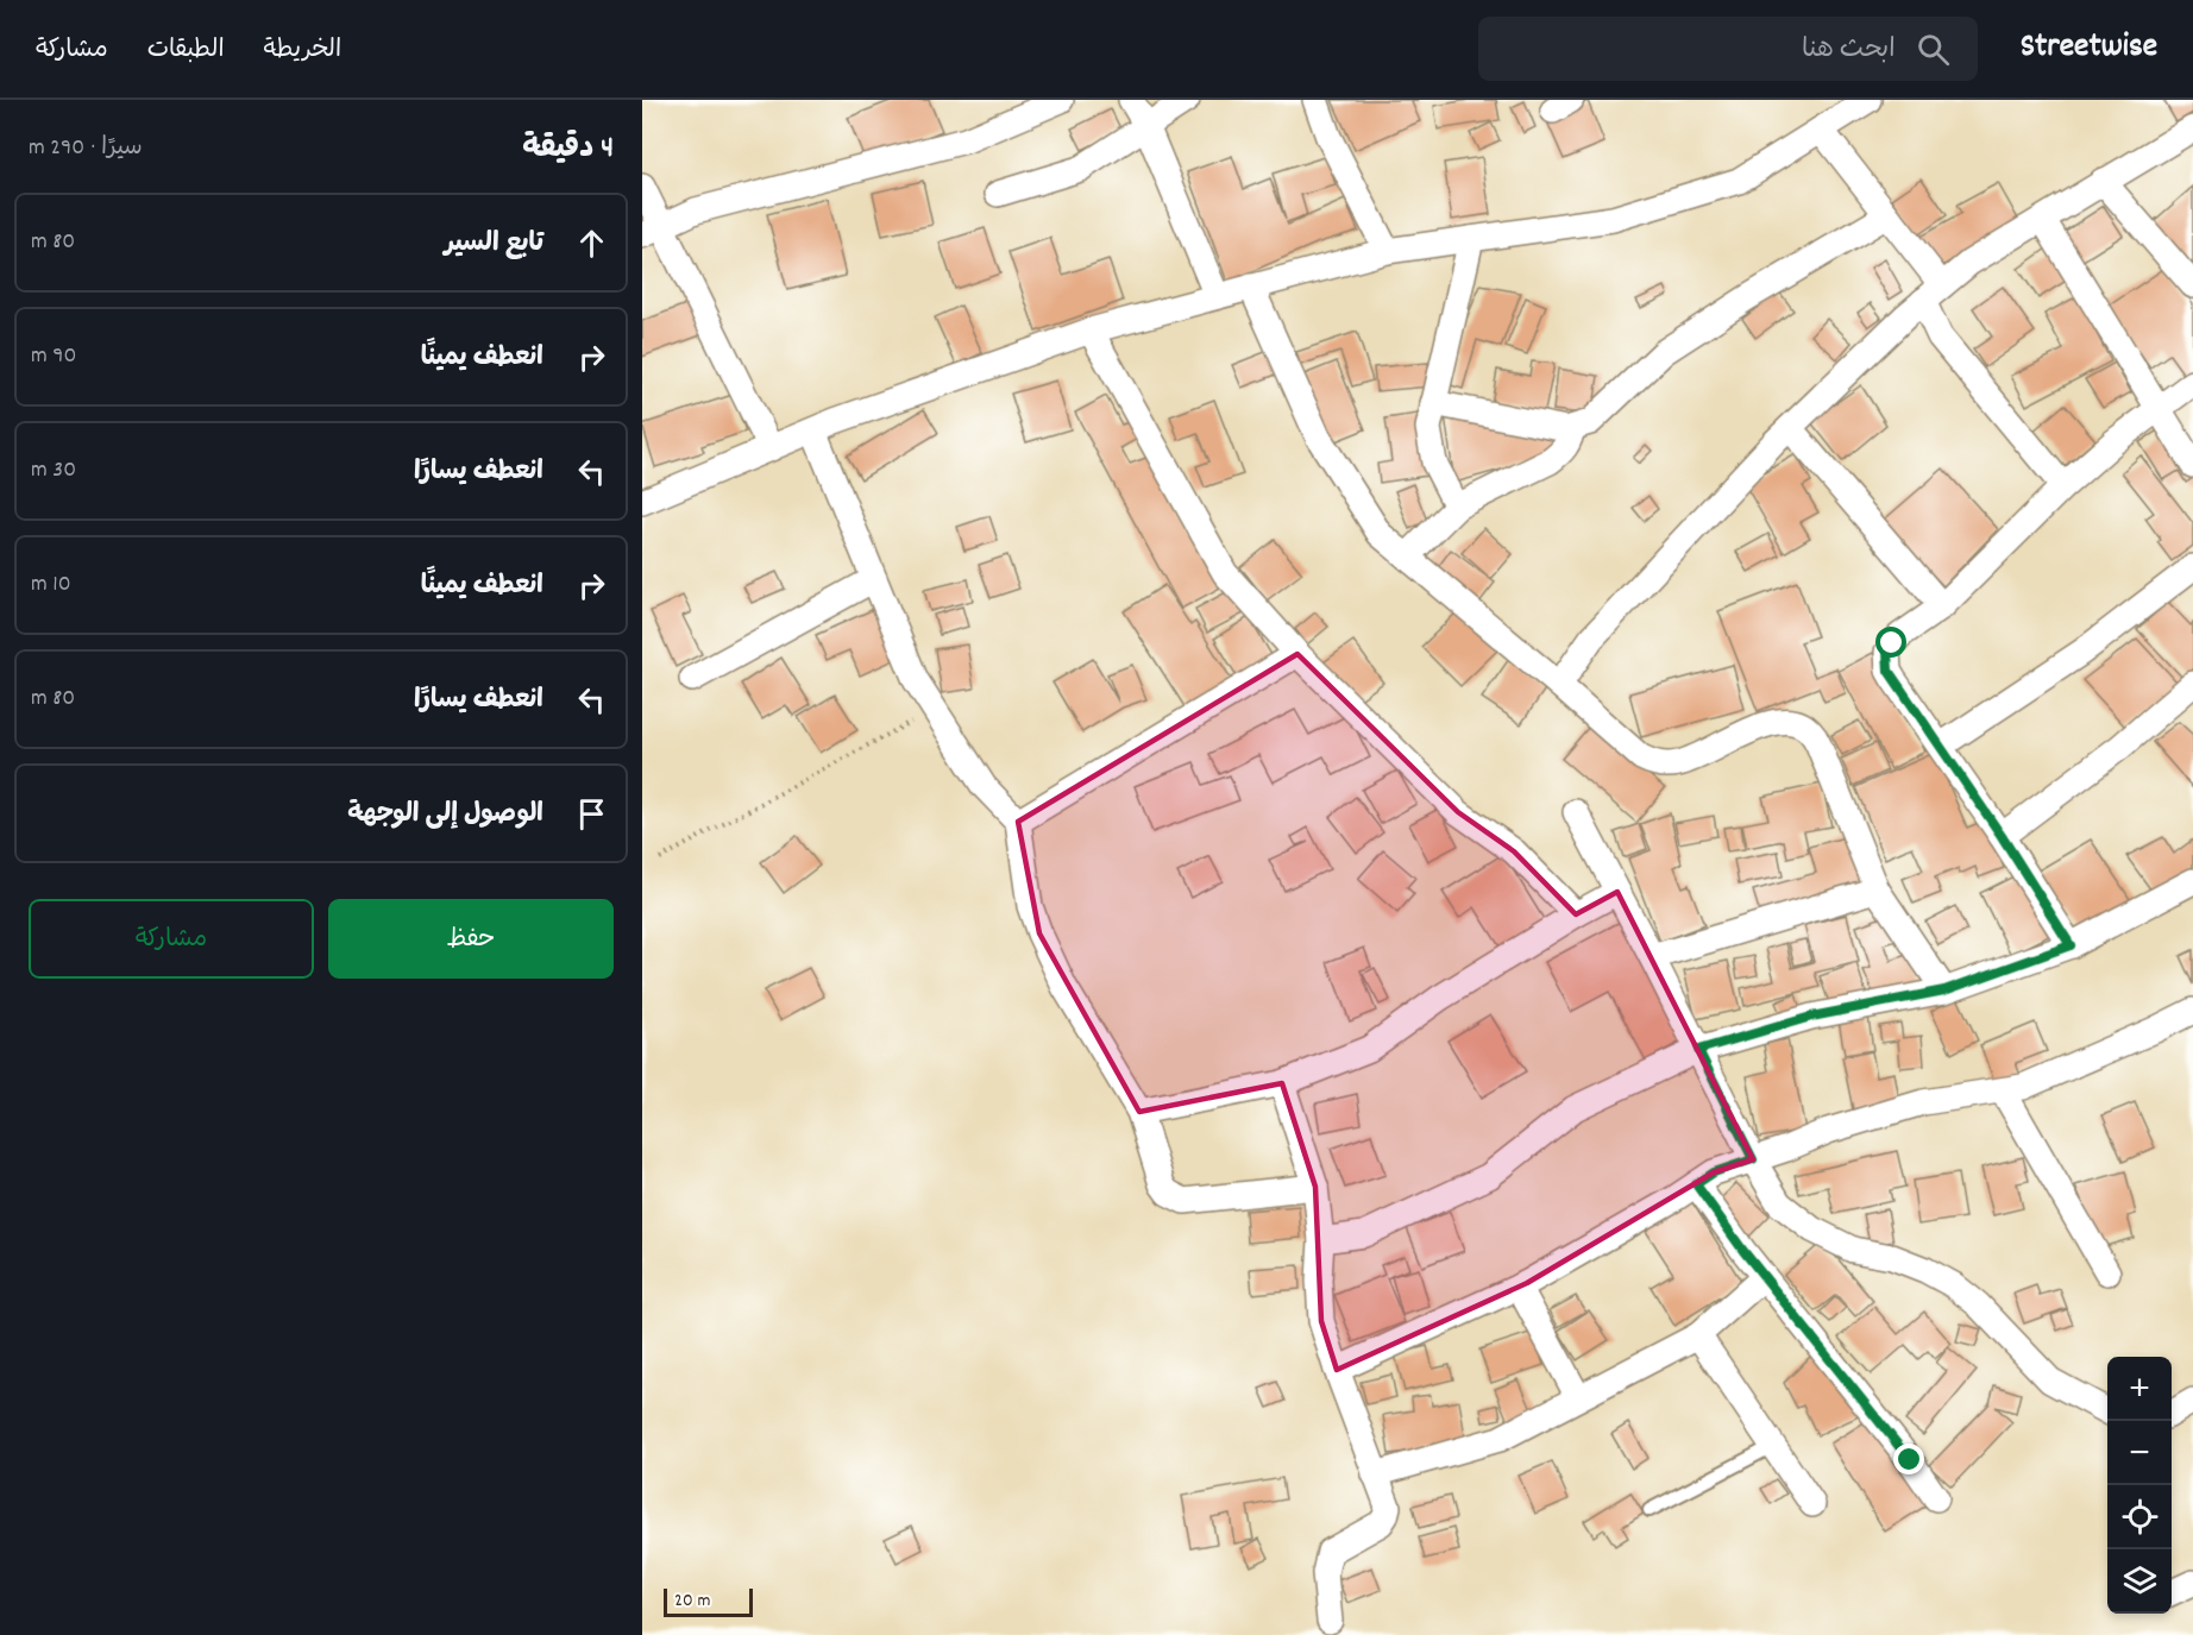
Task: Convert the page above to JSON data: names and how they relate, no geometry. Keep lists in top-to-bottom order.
{
  "scale_bar": "20 m",
  "page": {
    "header": "Streetwise",
    "search": "ابحث هنا",
    "nav": ["الخريطة", "الطبقات", "مشاركة"],
    "heading": ["4 دقيقة", "سيرًا · 290 m"],
    "list": [
      ["تابع السير", "80 m"],
      ["انعطف يمينًا", "90 m"],
      ["انعطف يسارًا", "30 m"],
      ["انعطف يمينًا", "10 m"],
      ["انعطف يسارًا", "80 m"],
      "الوصول إلى الوجهة"
    ],
    "buttons": ["حفظ", "مشاركة"],
    "map_buttons": ["+", "−"],
    "scale": "20 m"
  }
}
